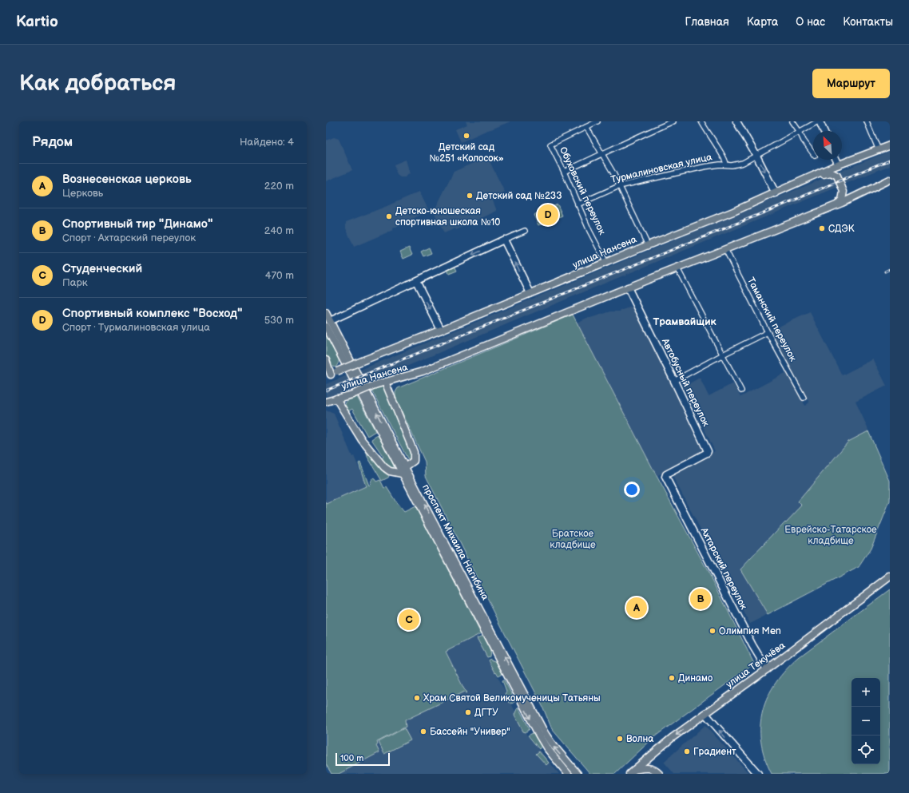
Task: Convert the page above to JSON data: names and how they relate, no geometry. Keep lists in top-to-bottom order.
{
  "streets": {
    "main road": ["улица Нансена", "проспект Михаила Нагибина", "улица Текучёва"],
    "street": [
      "Турмалиновская улица",
      "Обуховский переулок",
      "Таманский переулок",
      "Автобусный переулок",
      "Ахтарский переулок"
    ]
  },
  "crossings": [
    ["Турмалиновская улица", "Обуховский переулок"],
    ["Обуховский переулок", "улица Нансена"],
    ["улица Нансена", "Таманский переулок"],
    ["улица Нансена", "Автобусный переулок"],
    ["Автобусный переулок", "Ахтарский переулок"],
    ["Ахтарский переулок", "улица Текучёва"]
  ],
  "districts": ["Трамвайщик"],
  "parks": ["Еврейско-Татарское кладбище", "Братское кладбище"],
  "places": [
    "Детский сад №251 «Колосок»",
    "Детский сад №233",
    "Детско-юношеская спортивная школа №10",
    "СДЭК",
    "Олимпия Men",
    "Динамо",
    "Храм Святой Великомученицы Татьяны",
    "ДГТУ",
    "Бассейн \"Универ\"",
    "Волна",
    "Градиент"
  ],
  "scale_bar": "100 m",
  "north": "top left",
  "page": {
    "header": "Kartio",
    "nav": [
      "Главная",
      "Карта",
      "О нас",
      "Контакты"
    ],
    "buttons": "Маршрут",
    "title": "Как добраться",
    "heading": ["Рядом", "Найдено: 4"],
    "list": [
      {
        "mark": "A",
        "name": "Вознесенская церковь",
        "note": "Церковь",
        "value": "220 m"
      },
      {
        "mark": "B",
        "name": "Спортивный тир \"Динамо\"",
        "note": "Спорт · Ахтарский переулок",
        "value": "240 m"
      },
      {
        "mark": "C",
        "name": "Студенческий",
        "note": "Парк",
        "value": "470 m"
      },
      {
        "mark": "D",
        "name": "Спортивный комплекс \"Восход\"",
        "note": "Спорт · Турмалиновская улица",
        "value": "530 m"
      }
    ],
    "pins": [
      "D",
      "B",
      "A",
      "C"
    ],
    "map_buttons": ["+", "−"],
    "scale": "100 m"
  }
}
